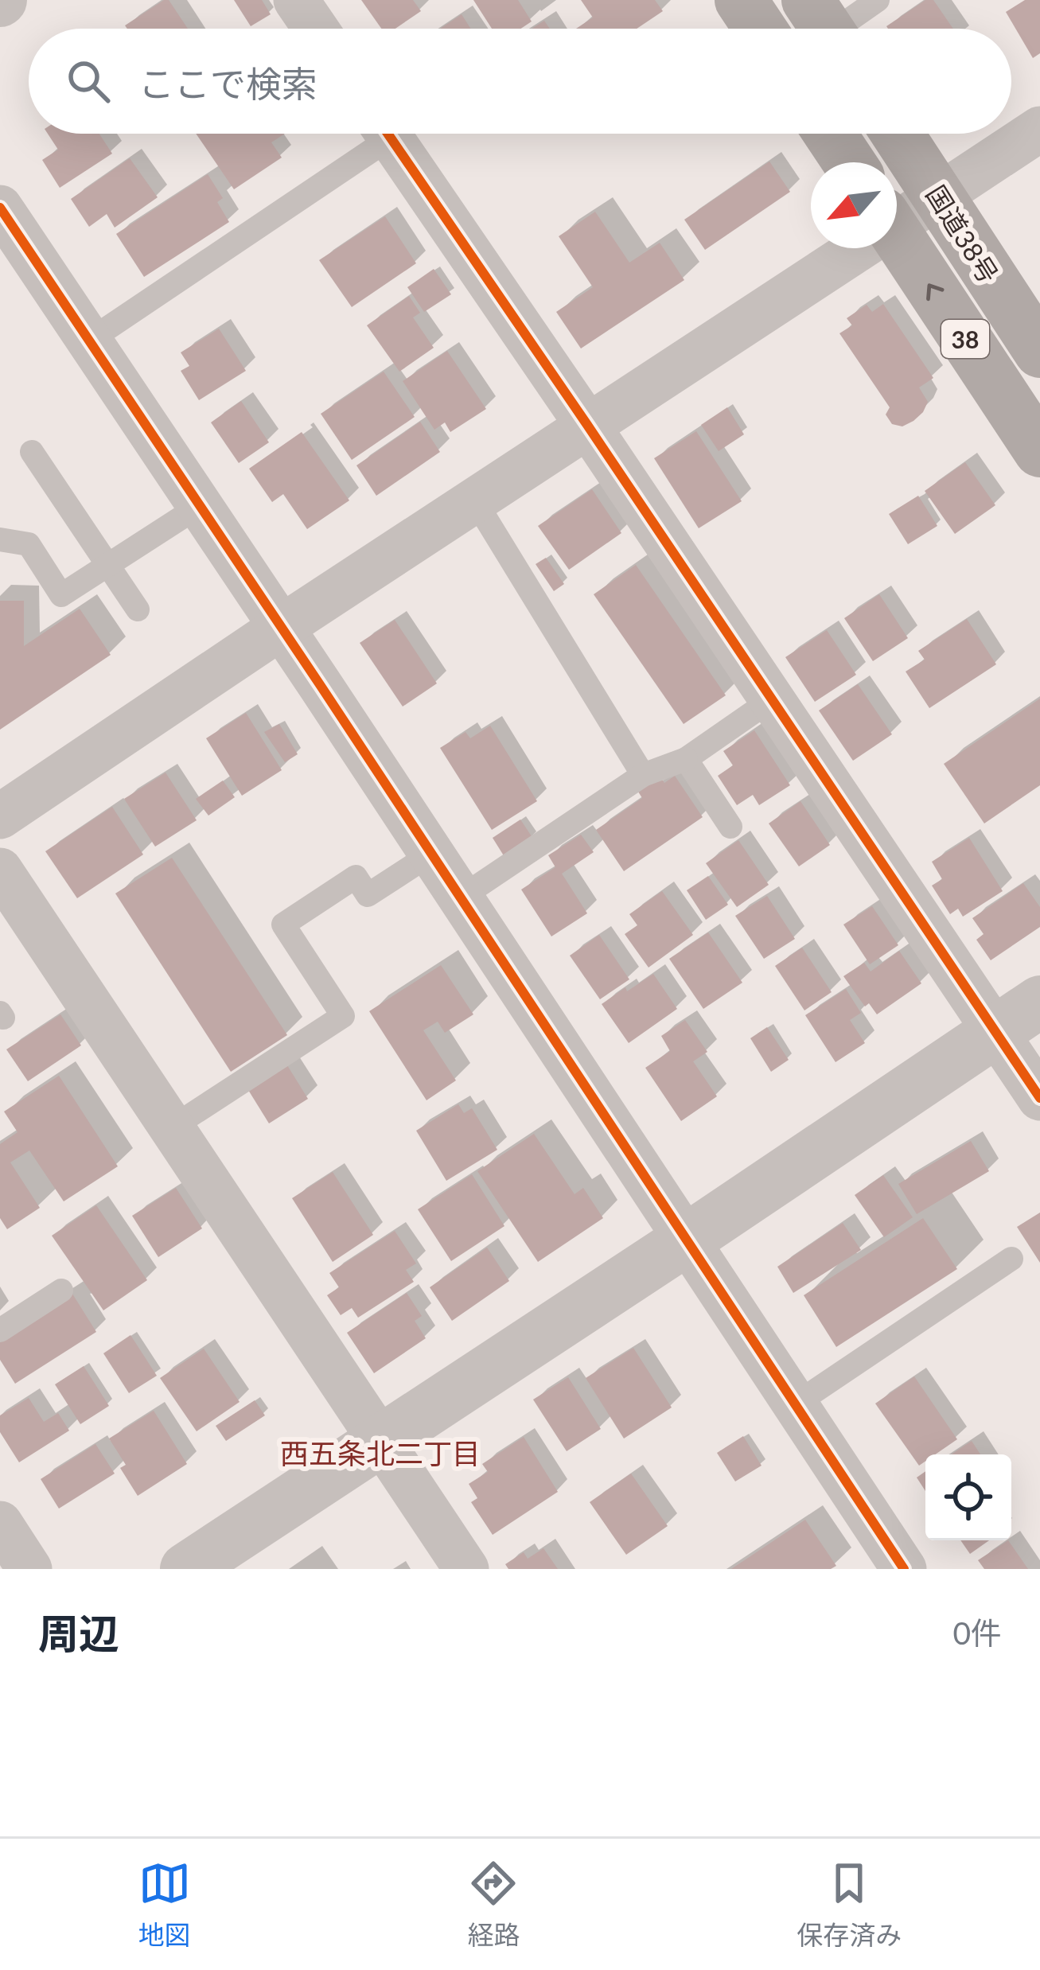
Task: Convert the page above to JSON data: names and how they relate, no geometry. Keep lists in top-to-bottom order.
{
  "streets": {
    "highway": ["国道38号", "38"]
  },
  "districts": ["西五条北二丁目"],
  "north": "bottom left",
  "page": {
    "search": "ここで検索",
    "heading": ["周辺", "0件"],
    "nav": ["地図", "経路", "保存済み"]
  }
}
